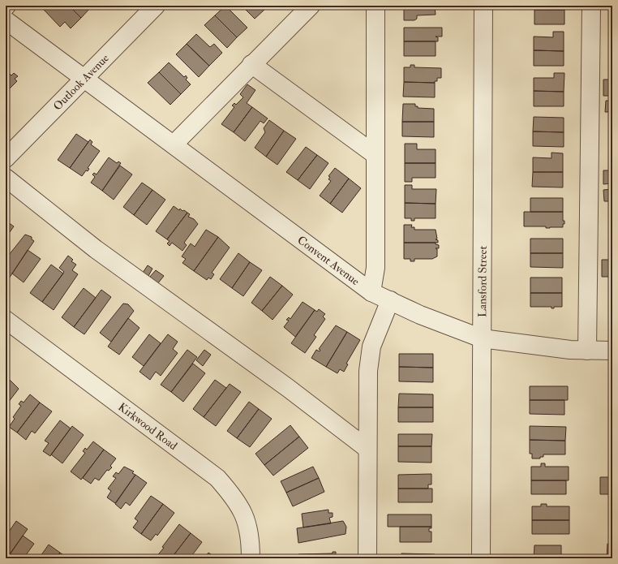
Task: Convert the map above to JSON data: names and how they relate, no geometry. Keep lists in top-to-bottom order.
{
  "streets": {
    "street": [
      "Outlook Avenue",
      "Convent Avenue",
      "Lansford Street",
      "Kirkwood Road"
    ]
  },
  "crossings": [
    ["Outlook Avenue", "Convent Avenue"],
    ["Convent Avenue", "Lansford Street"]
  ]
}
